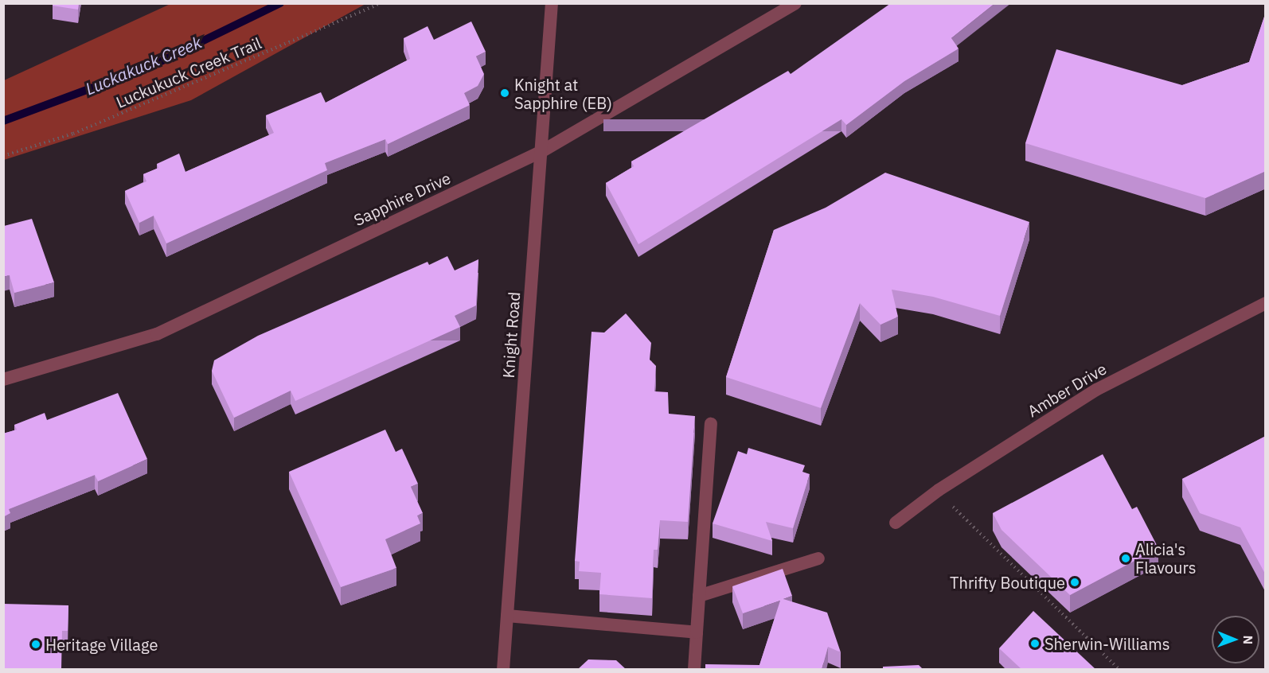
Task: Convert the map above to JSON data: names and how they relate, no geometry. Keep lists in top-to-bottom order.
{
  "streets": {
    "street": ["Sapphire Drive", "Knight Road", "Amber Drive"],
    "path": ["Luckukuck Creek Trail"]
  },
  "crossings": [
    ["Sapphire Drive", "Knight Road"]
  ],
  "water": ["Luckakuck Creek"],
  "places": [
    "Knight at Sapphire (EB)",
    "Alicia's Flavours",
    "Thrifty Boutique",
    "Sherwin-Williams",
    "Heritage Village"
  ],
  "north": "right"
}
